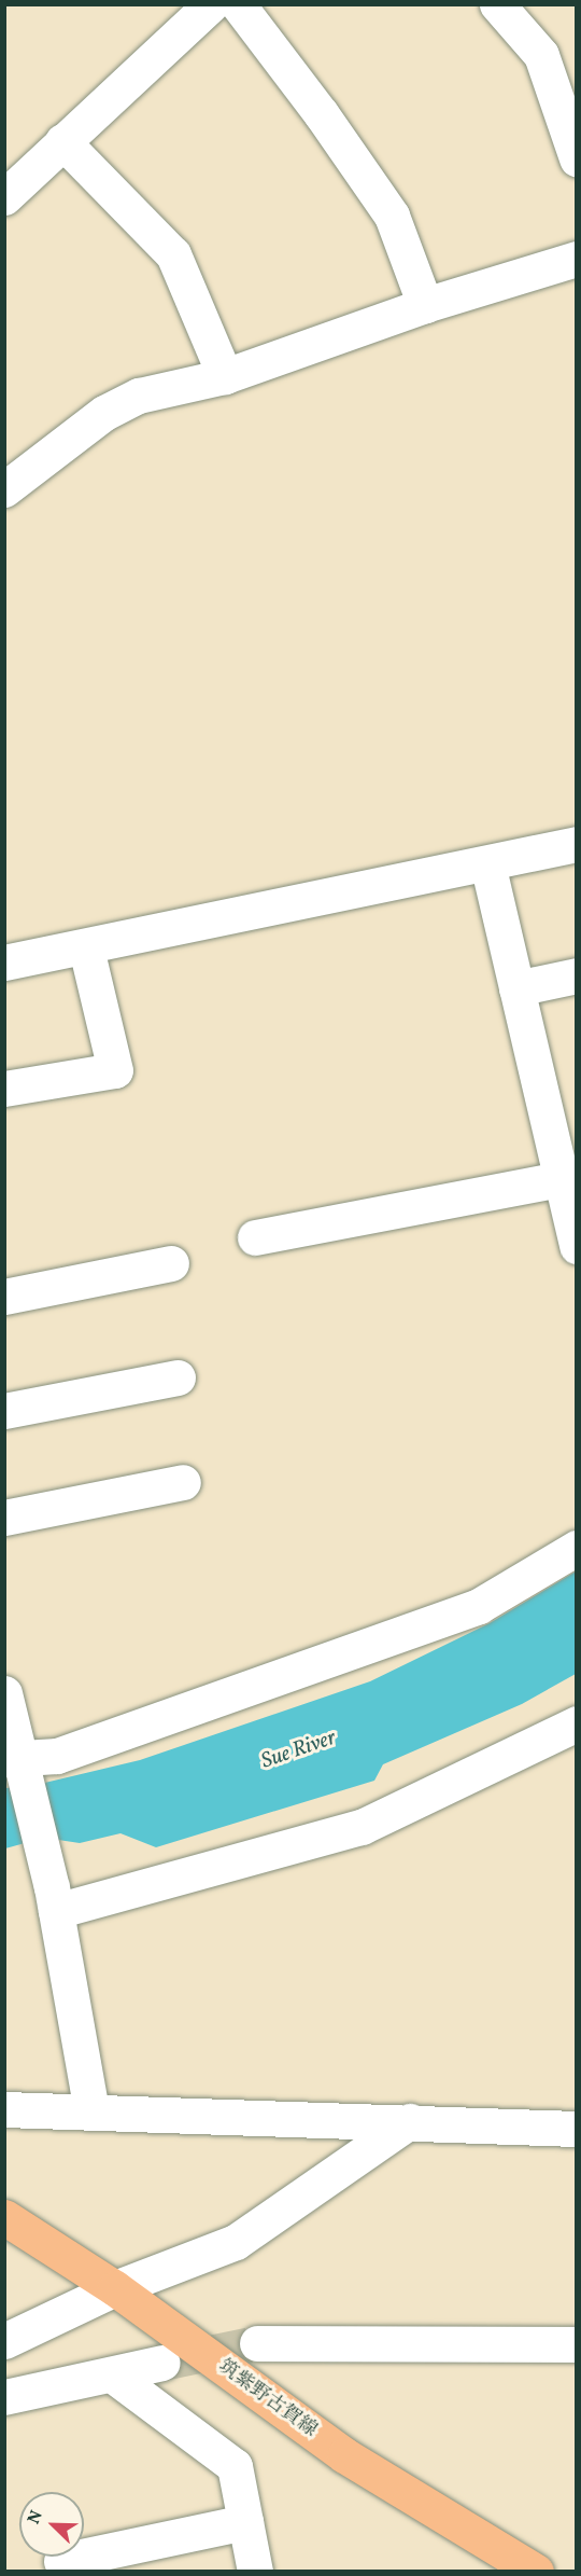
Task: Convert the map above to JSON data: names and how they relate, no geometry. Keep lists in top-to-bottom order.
{
  "streets": {
    "main road": ["筑紫野古賀線"]
  },
  "water": ["Sue River"],
  "north": "top left"
}
